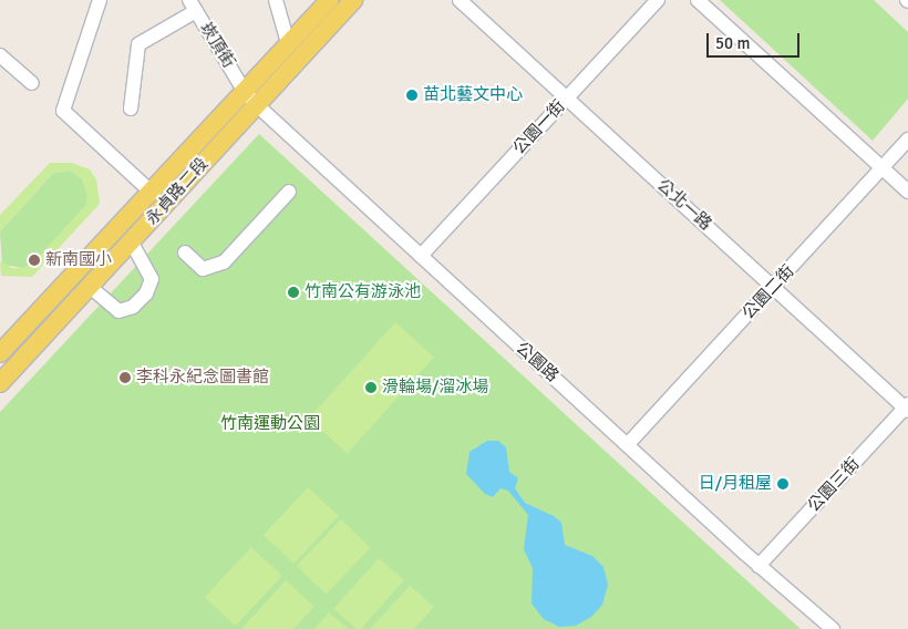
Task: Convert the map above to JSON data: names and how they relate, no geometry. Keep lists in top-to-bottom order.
{
  "streets": {
    "main road": ["永貞路二段"],
    "street": [
      "崁頂街",
      "公園一街",
      "公北一路",
      "公園二街",
      "公園路",
      "公園三街"
    ]
  },
  "crossings": [
    ["崁頂街", "永貞路二段"],
    ["崁頂街", "公園路"],
    ["公園一街", "公北一路"],
    ["公園一街", "公園路"],
    ["永貞路二段", "公園路"],
    ["公北一路", "公園二街"],
    ["公北一路", "公園三街"],
    ["公園二街", "公園路"],
    ["公園路", "公園三街"]
  ],
  "parks": ["竹南運動公園"],
  "places": [
    "苗北藝文中心",
    "新南國小",
    "竹南公有游泳池",
    "李科永紀念圖書館",
    "滑輪場/溜冰場",
    "日/月租屋"
  ],
  "scale_bar": "50 m"
}
